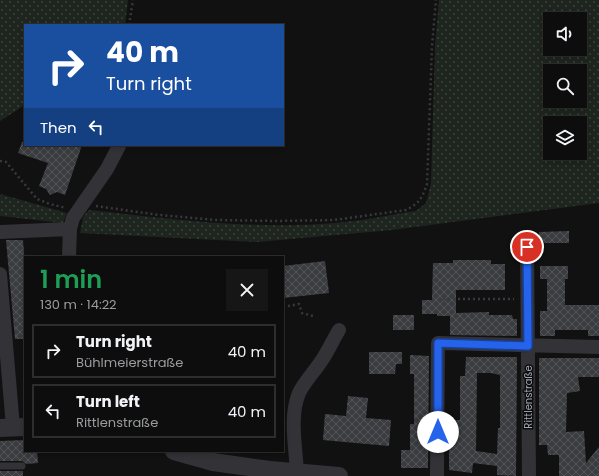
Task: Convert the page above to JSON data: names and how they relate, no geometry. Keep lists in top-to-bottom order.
{
  "streets": {
    "street": ["Rittlenstraße"]
  },
  "page": {
    "turn": ["40 m", "Turn right"],
    "then": "Then",
    "heading": ["1 min", "130 m · 14:22"],
    "list": [
      {
        "name": "Turn right",
        "note": "Bühlmeierstraße",
        "value": "40 m"
      },
      {
        "name": "Turn left",
        "note": "Rittlenstraße",
        "value": "40 m"
      }
    ]
  }
}
